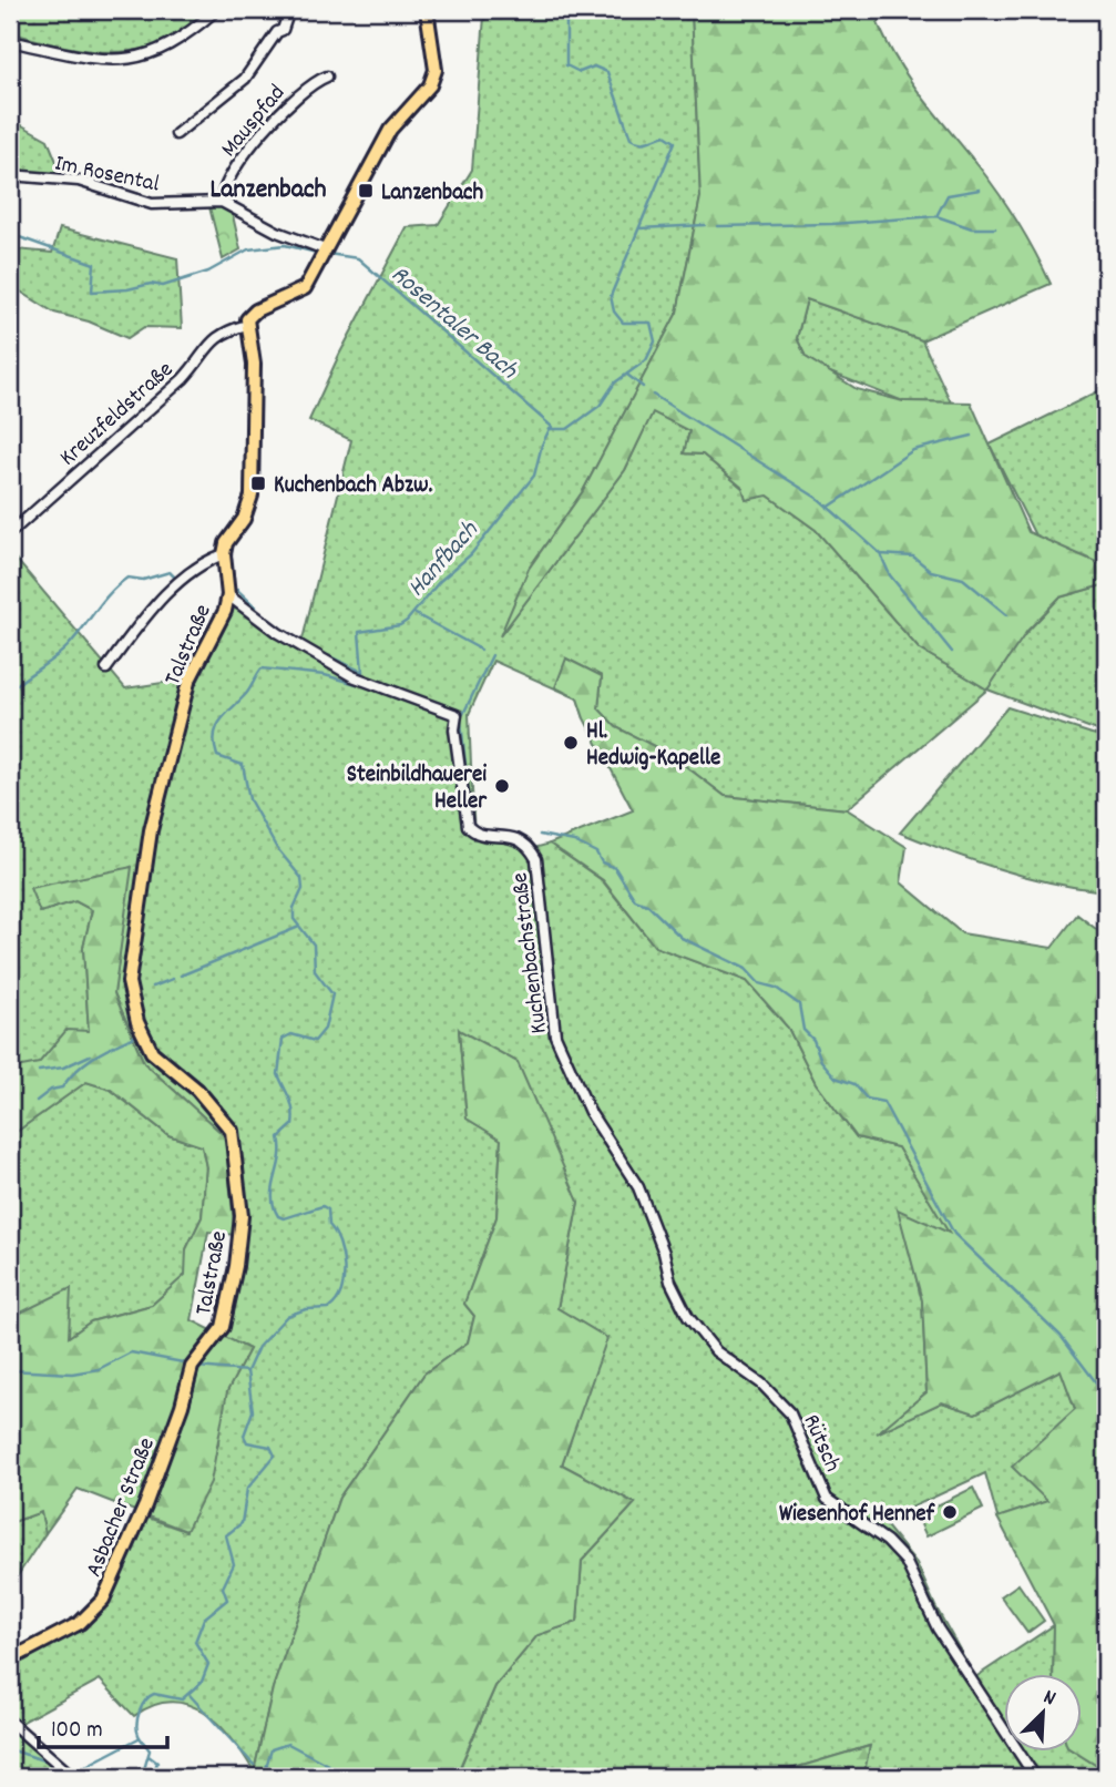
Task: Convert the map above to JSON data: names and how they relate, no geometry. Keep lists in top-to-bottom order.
{
  "streets": {
    "main road": ["Talstraße", "Asbacher Straße"],
    "street": [
      "Mauspfad",
      "Im Rosental",
      "Kreuzfeldstraße",
      "Kuchenbachstraße",
      "Rütsch"
    ]
  },
  "crossings": [
    ["Mauspfad", "Im Rosental"],
    ["Talstraße", "Kuchenbachstraße"],
    ["Talstraße", "Asbacher Straße"],
    ["Kuchenbachstraße", "Rütsch"]
  ],
  "districts": ["Lanzenbach"],
  "water": ["Rosentaler Bach", "Hanfbach"],
  "places": {
    "transit": ["Lanzenbach", "Kuchenbach Abzw."],
    "other": ["Hl. Hedwig-Kapelle", "Steinbildhauerei Heller", "Wiesenhof Hennef"]
  },
  "scale_bar": "100 m",
  "north": "top right"
}
